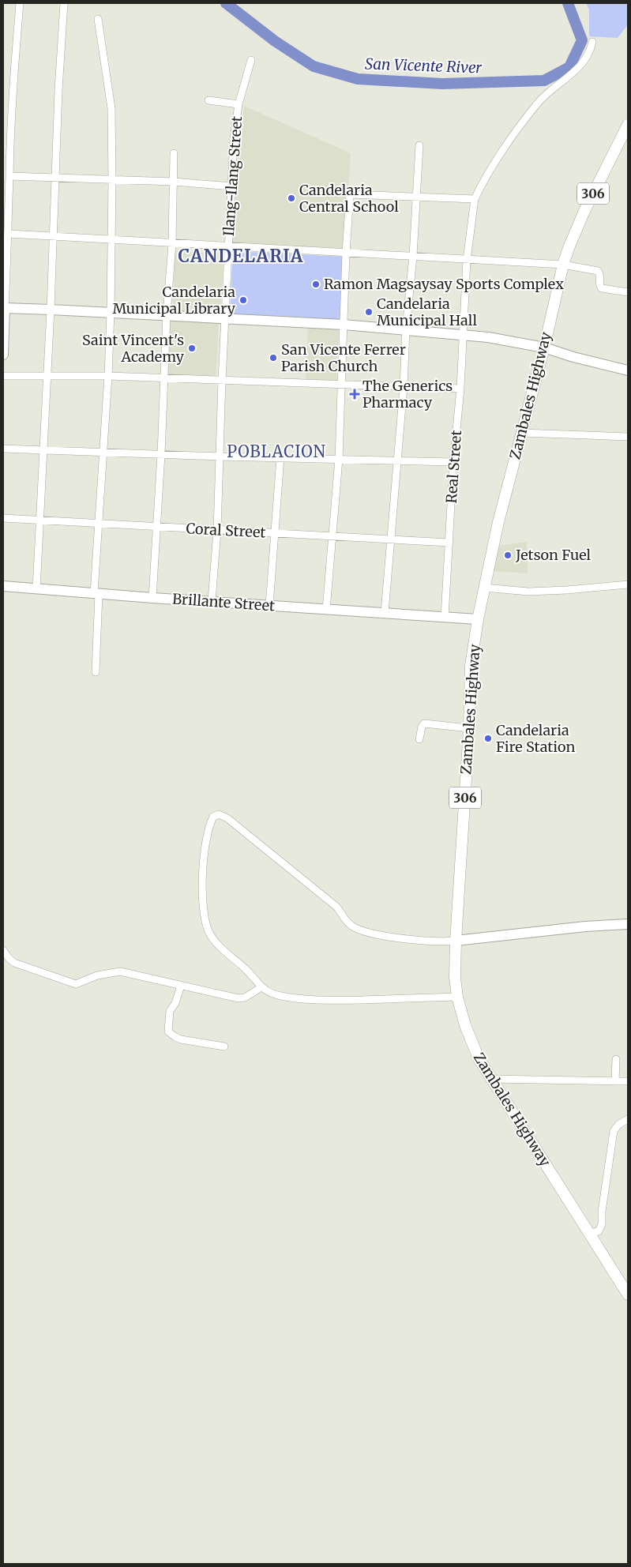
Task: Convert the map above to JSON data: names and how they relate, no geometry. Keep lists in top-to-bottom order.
{
  "streets": {
    "main road": ["306", "Zambales Highway"],
    "street": [
      "Ilang-Ilang Street",
      "Real Street",
      "Coral Street",
      "Brillante Street"
    ]
  },
  "crossings": [
    ["Ilang-Ilang Street", "Coral Street"],
    ["Ilang-Ilang Street", "Brillante Street"],
    ["Zambales Highway", "Brillante Street"],
    ["Real Street", "Coral Street"],
    ["Real Street", "Brillante Street"]
  ],
  "districts": ["CANDELARIA", "POBLACION"],
  "water": ["San Vicente River"],
  "places": {
    "other": [
      "Candelaria Central School",
      "Ramon Magsaysay Sports Complex",
      "Candelaria Municipal Library",
      "Candelaria Municipal Hall",
      "Saint Vincent's Academy",
      "San Vicente Ferrer Parish Church",
      "Jetson Fuel",
      "Candelaria Fire Station"
    ],
    "health": ["The Generics Pharmacy"]
  }
}
